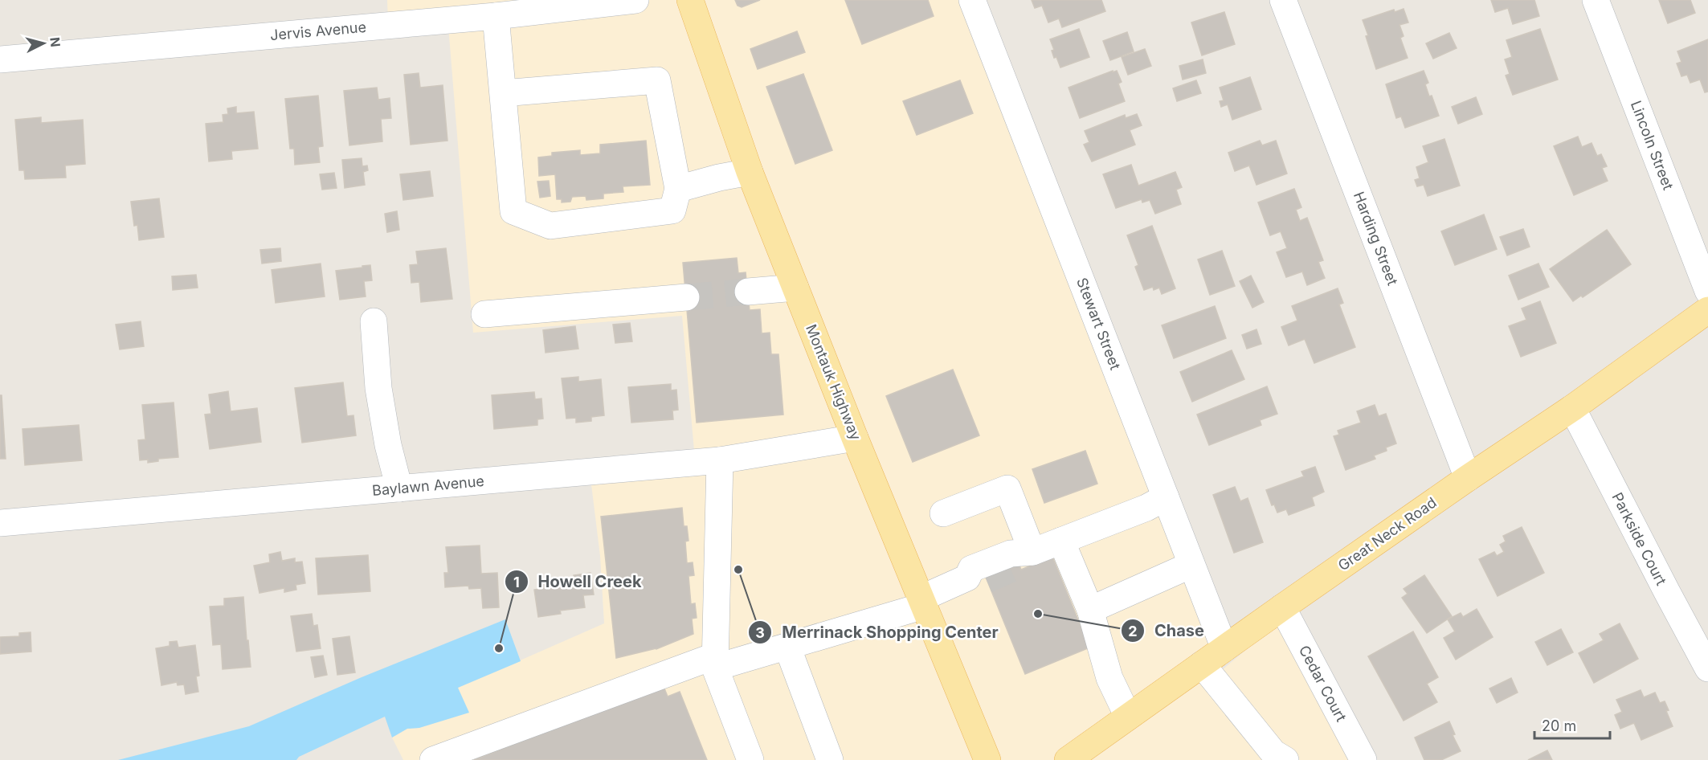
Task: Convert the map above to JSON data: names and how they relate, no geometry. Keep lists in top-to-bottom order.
{
  "streets": {
    "main road": ["Montauk Highway", "Great Neck Road"],
    "street": [
      "Jervis Avenue",
      "Lincoln Street",
      "Harding Street",
      "Stewart Street",
      "Baylawn Avenue",
      "Parkside Court",
      "Cedar Court"
    ]
  },
  "crossings": [
    ["Harding Street", "Great Neck Road"],
    ["Stewart Street", "Great Neck Road"],
    ["Montauk Highway", "Baylawn Avenue"],
    ["Great Neck Road", "Parkside Court"],
    ["Great Neck Road", "Cedar Court"]
  ],
  "places": ["Merrinack Shopping Center", "Chase", "Howell Creek"],
  "scale_bar": "20 m",
  "north": "right"
}
